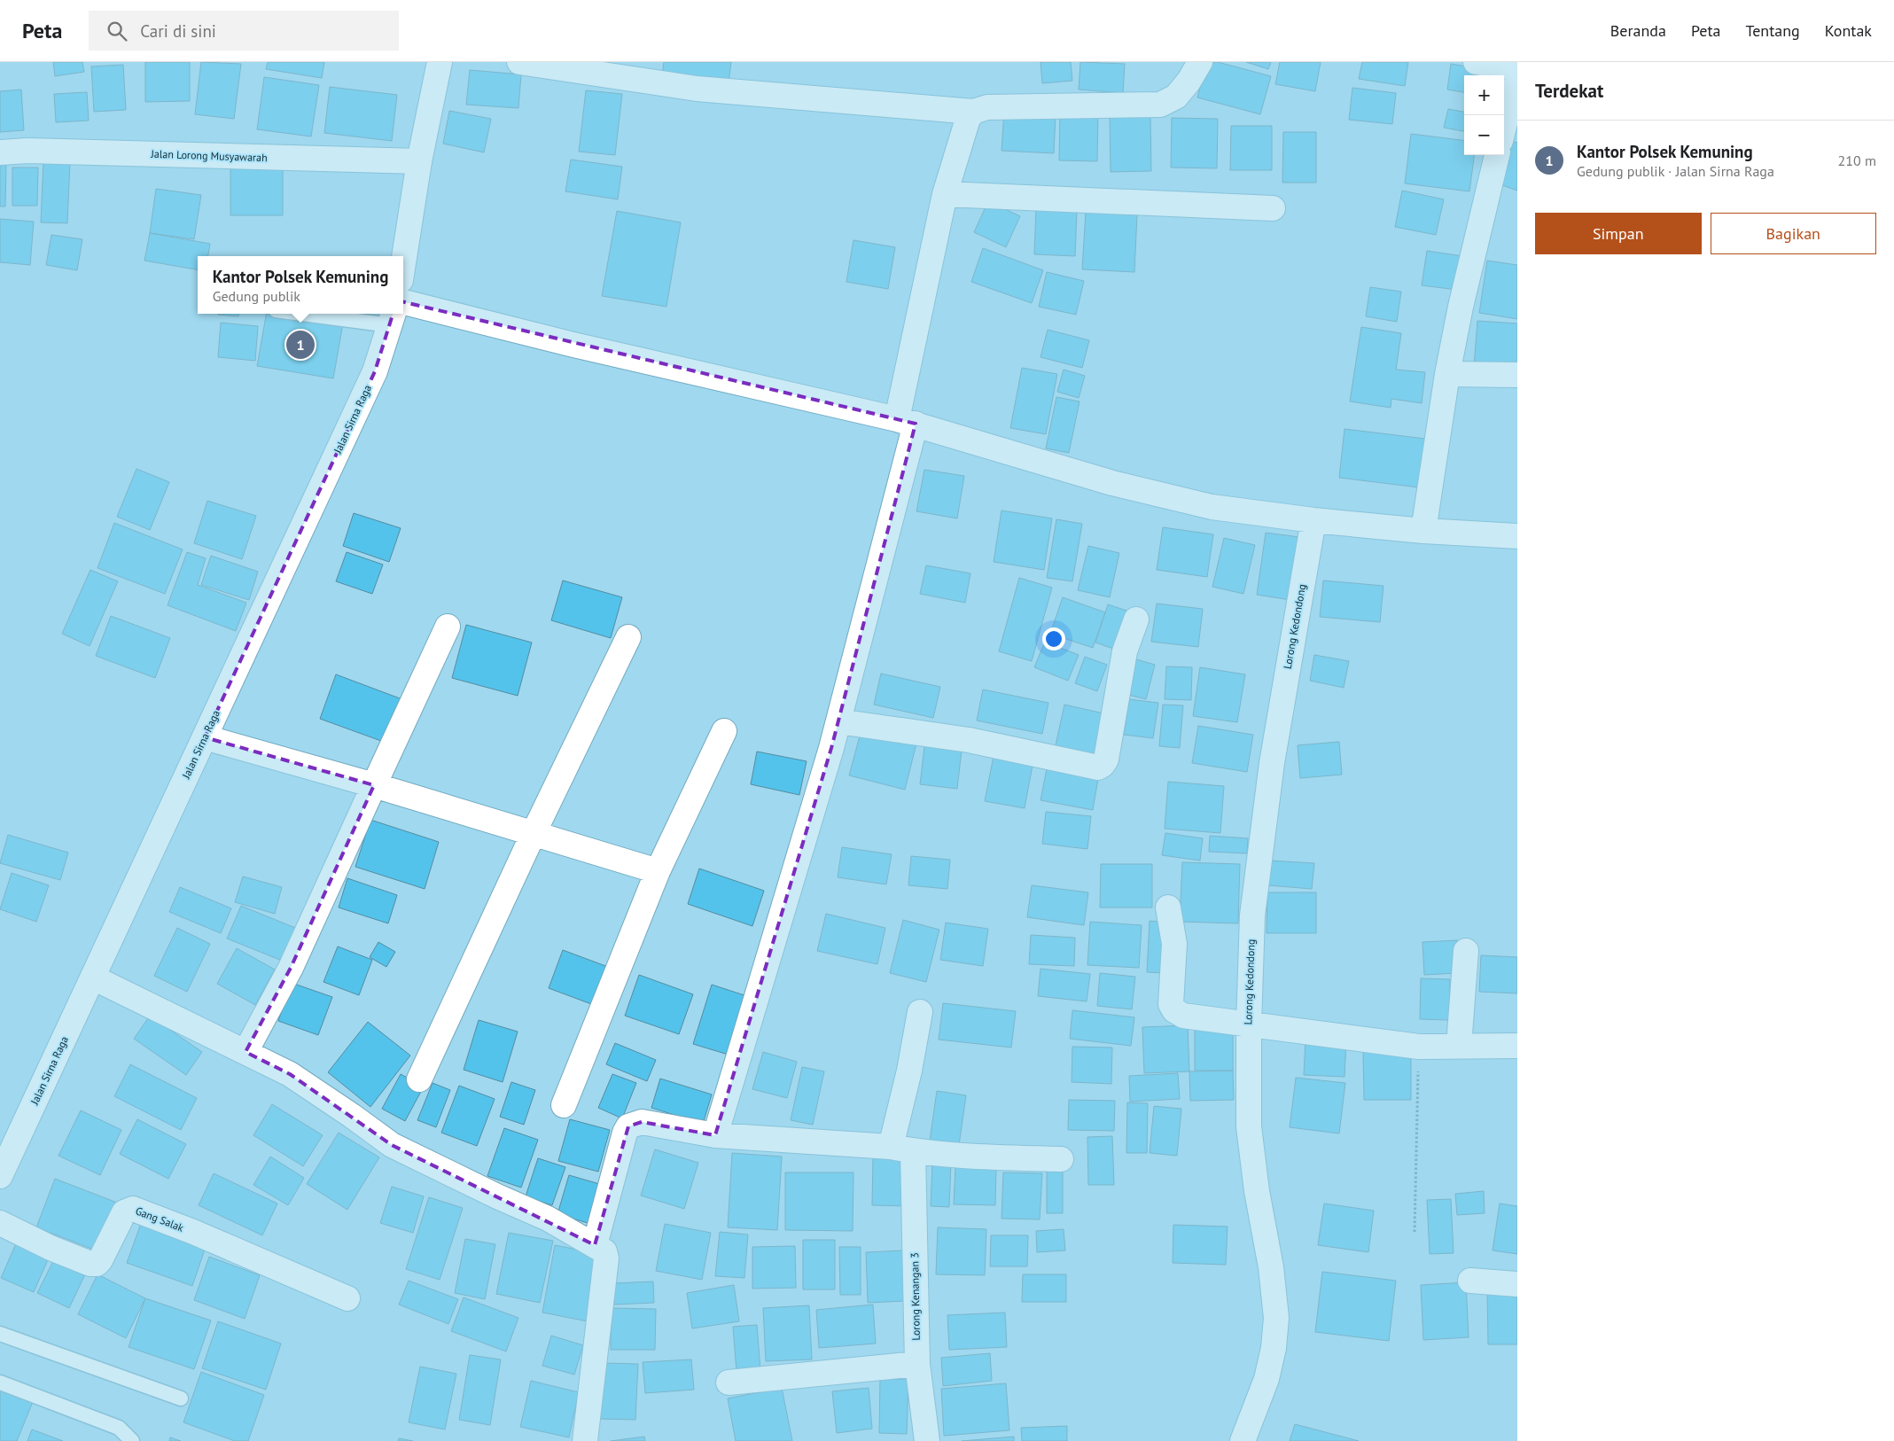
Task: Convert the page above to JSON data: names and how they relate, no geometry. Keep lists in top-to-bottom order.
{
  "streets": {
    "street": [
      "Jalan Lorong Musyawarah",
      "Jalan Sirna Raga",
      "Lorong Kedondong",
      "Gang Salak",
      "Lorong Kenangan 3"
    ]
  },
  "page": {
    "header": "Peta",
    "search": "Cari di sini",
    "nav": [
      "Beranda",
      "Peta",
      "Tentang",
      "Kontak"
    ],
    "heading": "Terdekat",
    "map_buttons": ["+", "−"],
    "list": [
      {
        "mark": "1",
        "name": "Kantor Polsek Kemuning",
        "note": "Gedung publik · Jalan Sirna Raga",
        "value": "210 m"
      }
    ],
    "buttons": ["Simpan", "Bagikan"],
    "popup": ["Kantor Polsek Kemuning", "Gedung publik"],
    "pins": "1"
  }
}
